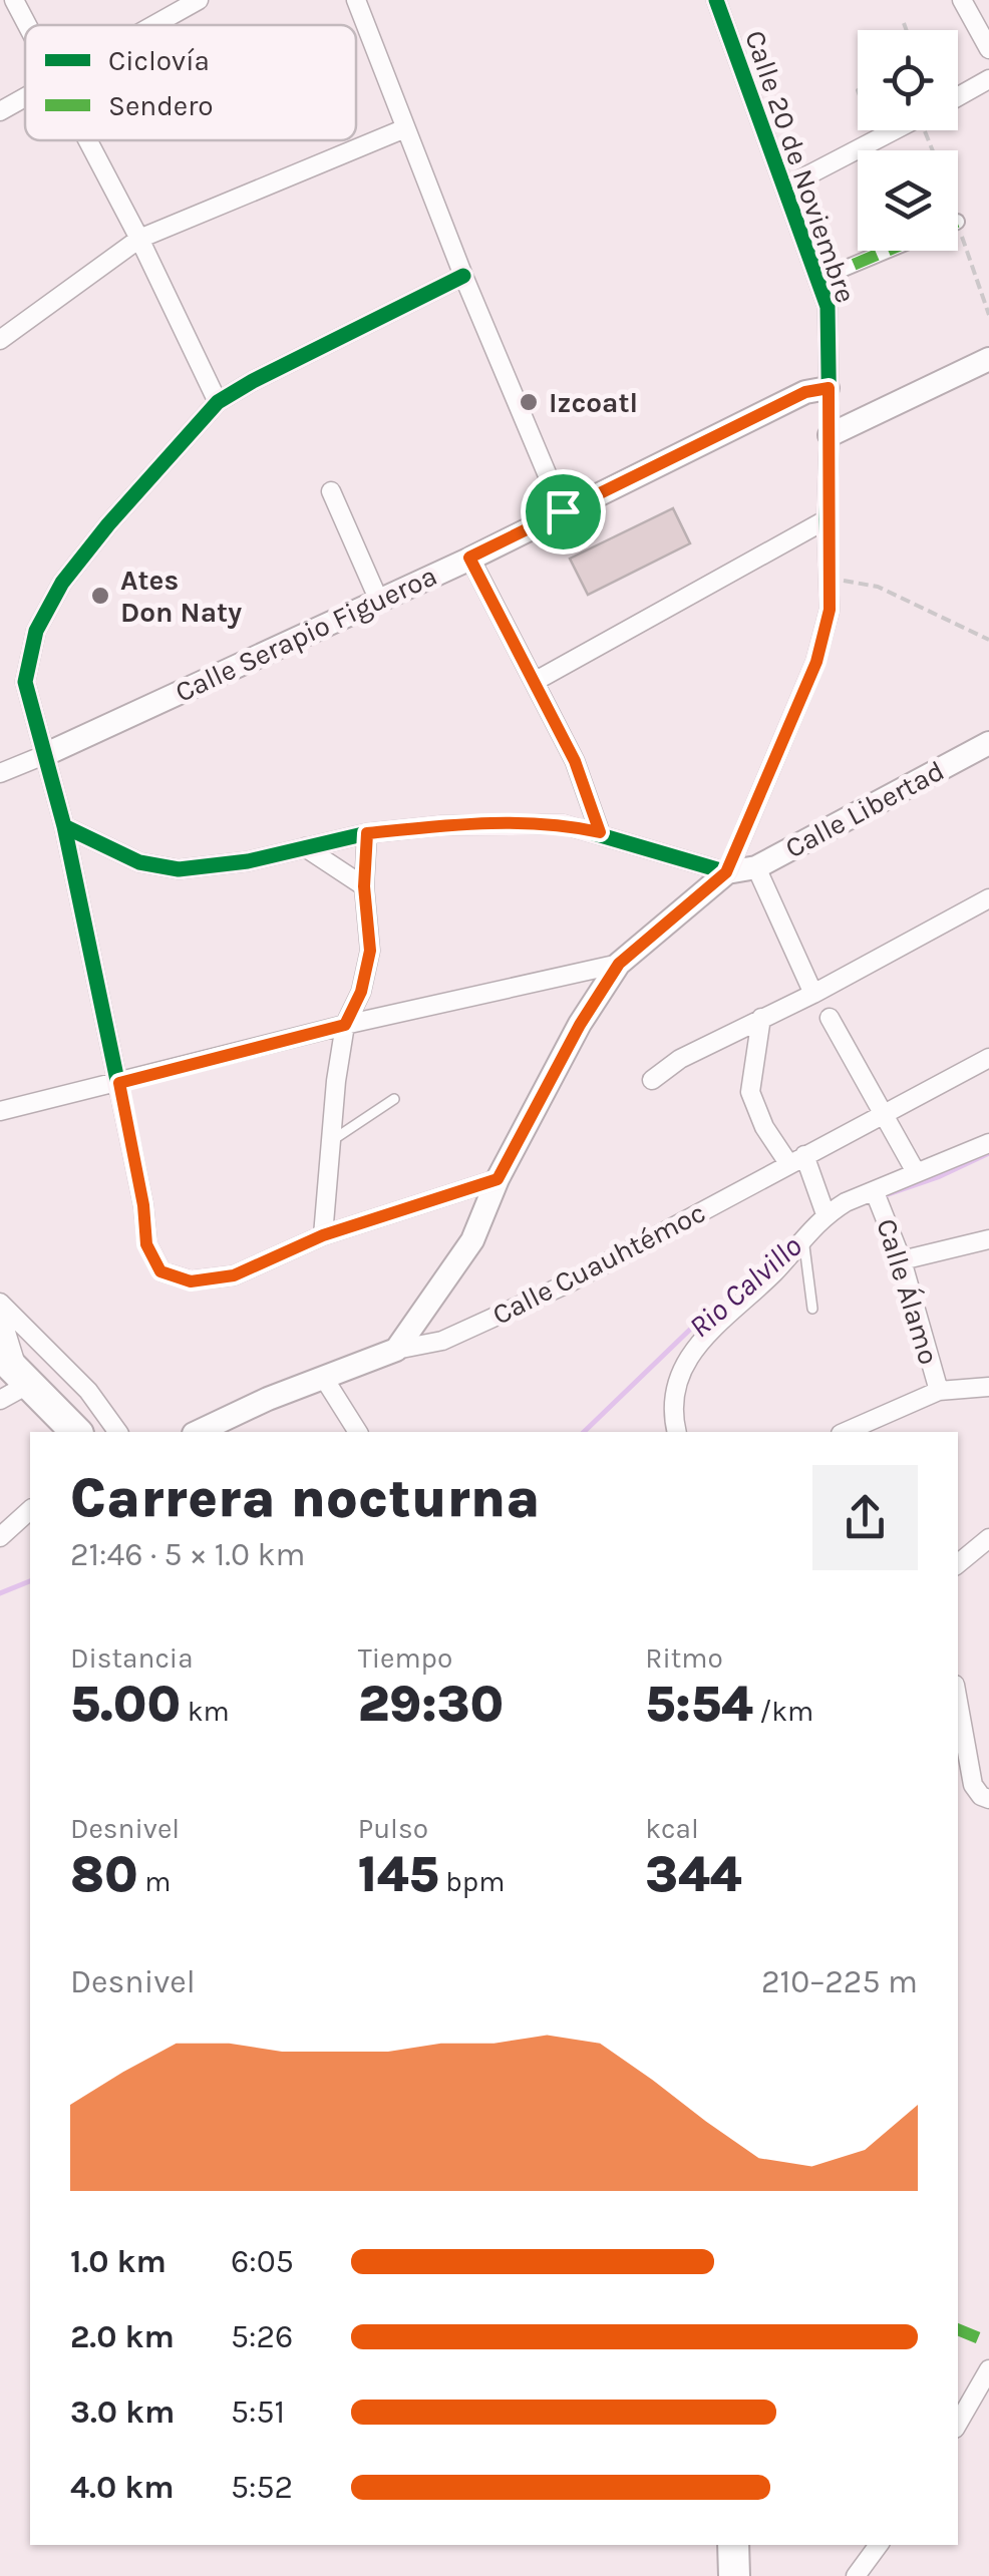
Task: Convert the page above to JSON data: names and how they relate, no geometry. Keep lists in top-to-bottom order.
{
  "streets": {
    "street": [
      "Calle 20 de Noviembre",
      "Calle Serapio Figueroa",
      "Calle Libertad",
      "Calle Cuauhtémoc",
      "Calle Álamo"
    ]
  },
  "crossings": [
    ["Calle 20 de Noviembre", "Calle Serapio Figueroa"],
    ["Calle 20 de Noviembre", "Calle Libertad"]
  ],
  "water": ["Rio Calvillo"],
  "places": ["Izcoatl", "Ates Don Naty"],
  "legend": ["Ciclovía", "Sendero"],
  "page": {
    "heading": ["Carrera nocturna", "21:46 · 5 × 1.0 km"],
    "stats": [
      ["Distancia", "5.00 km"],
      ["Tiempo", "29:30"],
      ["Ritmo", "5:54 /km"],
      ["Desnivel", "80 m"],
      ["Pulso", "145 bpm"],
      ["kcal", "344"]
    ],
    "chart": ["Desnivel", "210–225 m"],
    "list": [
      {
        "name": "1.0 km",
        "note": "6:05"
      },
      {
        "name": "2.0 km",
        "note": "5:26"
      },
      {
        "name": "3.0 km",
        "note": "5:51"
      },
      {
        "name": "4.0 km",
        "note": "5:52"
      }
    ]
  }
}
